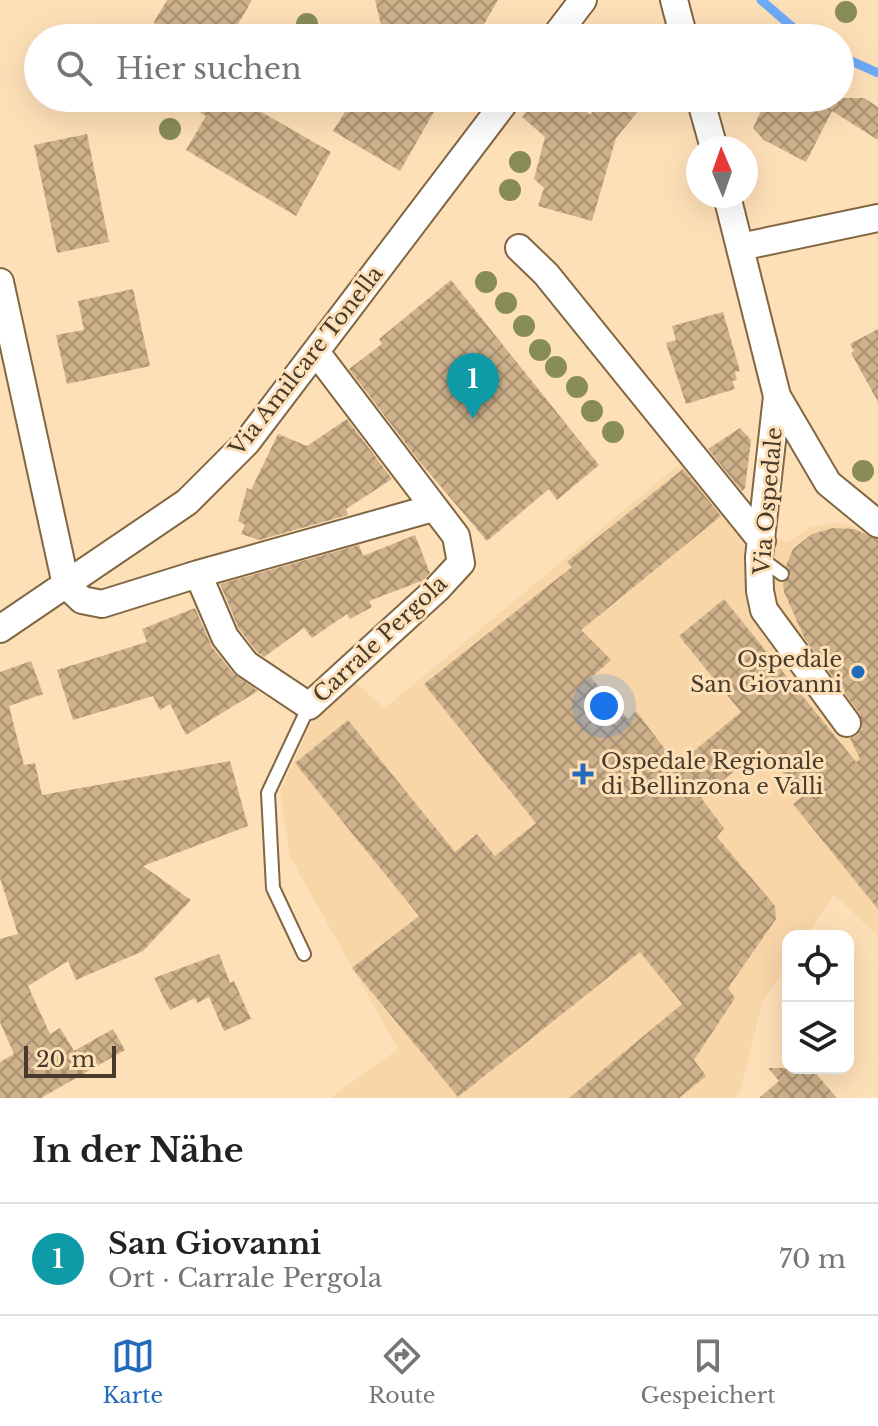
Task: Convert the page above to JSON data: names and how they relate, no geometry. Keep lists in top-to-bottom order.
{
  "streets": {
    "street": ["Via Amilcare Tonella", "Via Ospedale", "Carrale Pergola"]
  },
  "places": {
    "other": ["Ospedale San Giovanni"],
    "health": ["Ospedale Regionale di Bellinzona e Valli"]
  },
  "scale_bar": "20 m",
  "north": "top",
  "page": {
    "search": "Hier suchen",
    "pins": "1",
    "scale": "20 m",
    "heading": "In der Nähe",
    "list": [
      {
        "mark": "1",
        "name": "San Giovanni",
        "note": "Ort · Carrale Pergola",
        "value": "70 m"
      }
    ],
    "nav": ["Karte", "Route", "Gespeichert"]
  }
}
